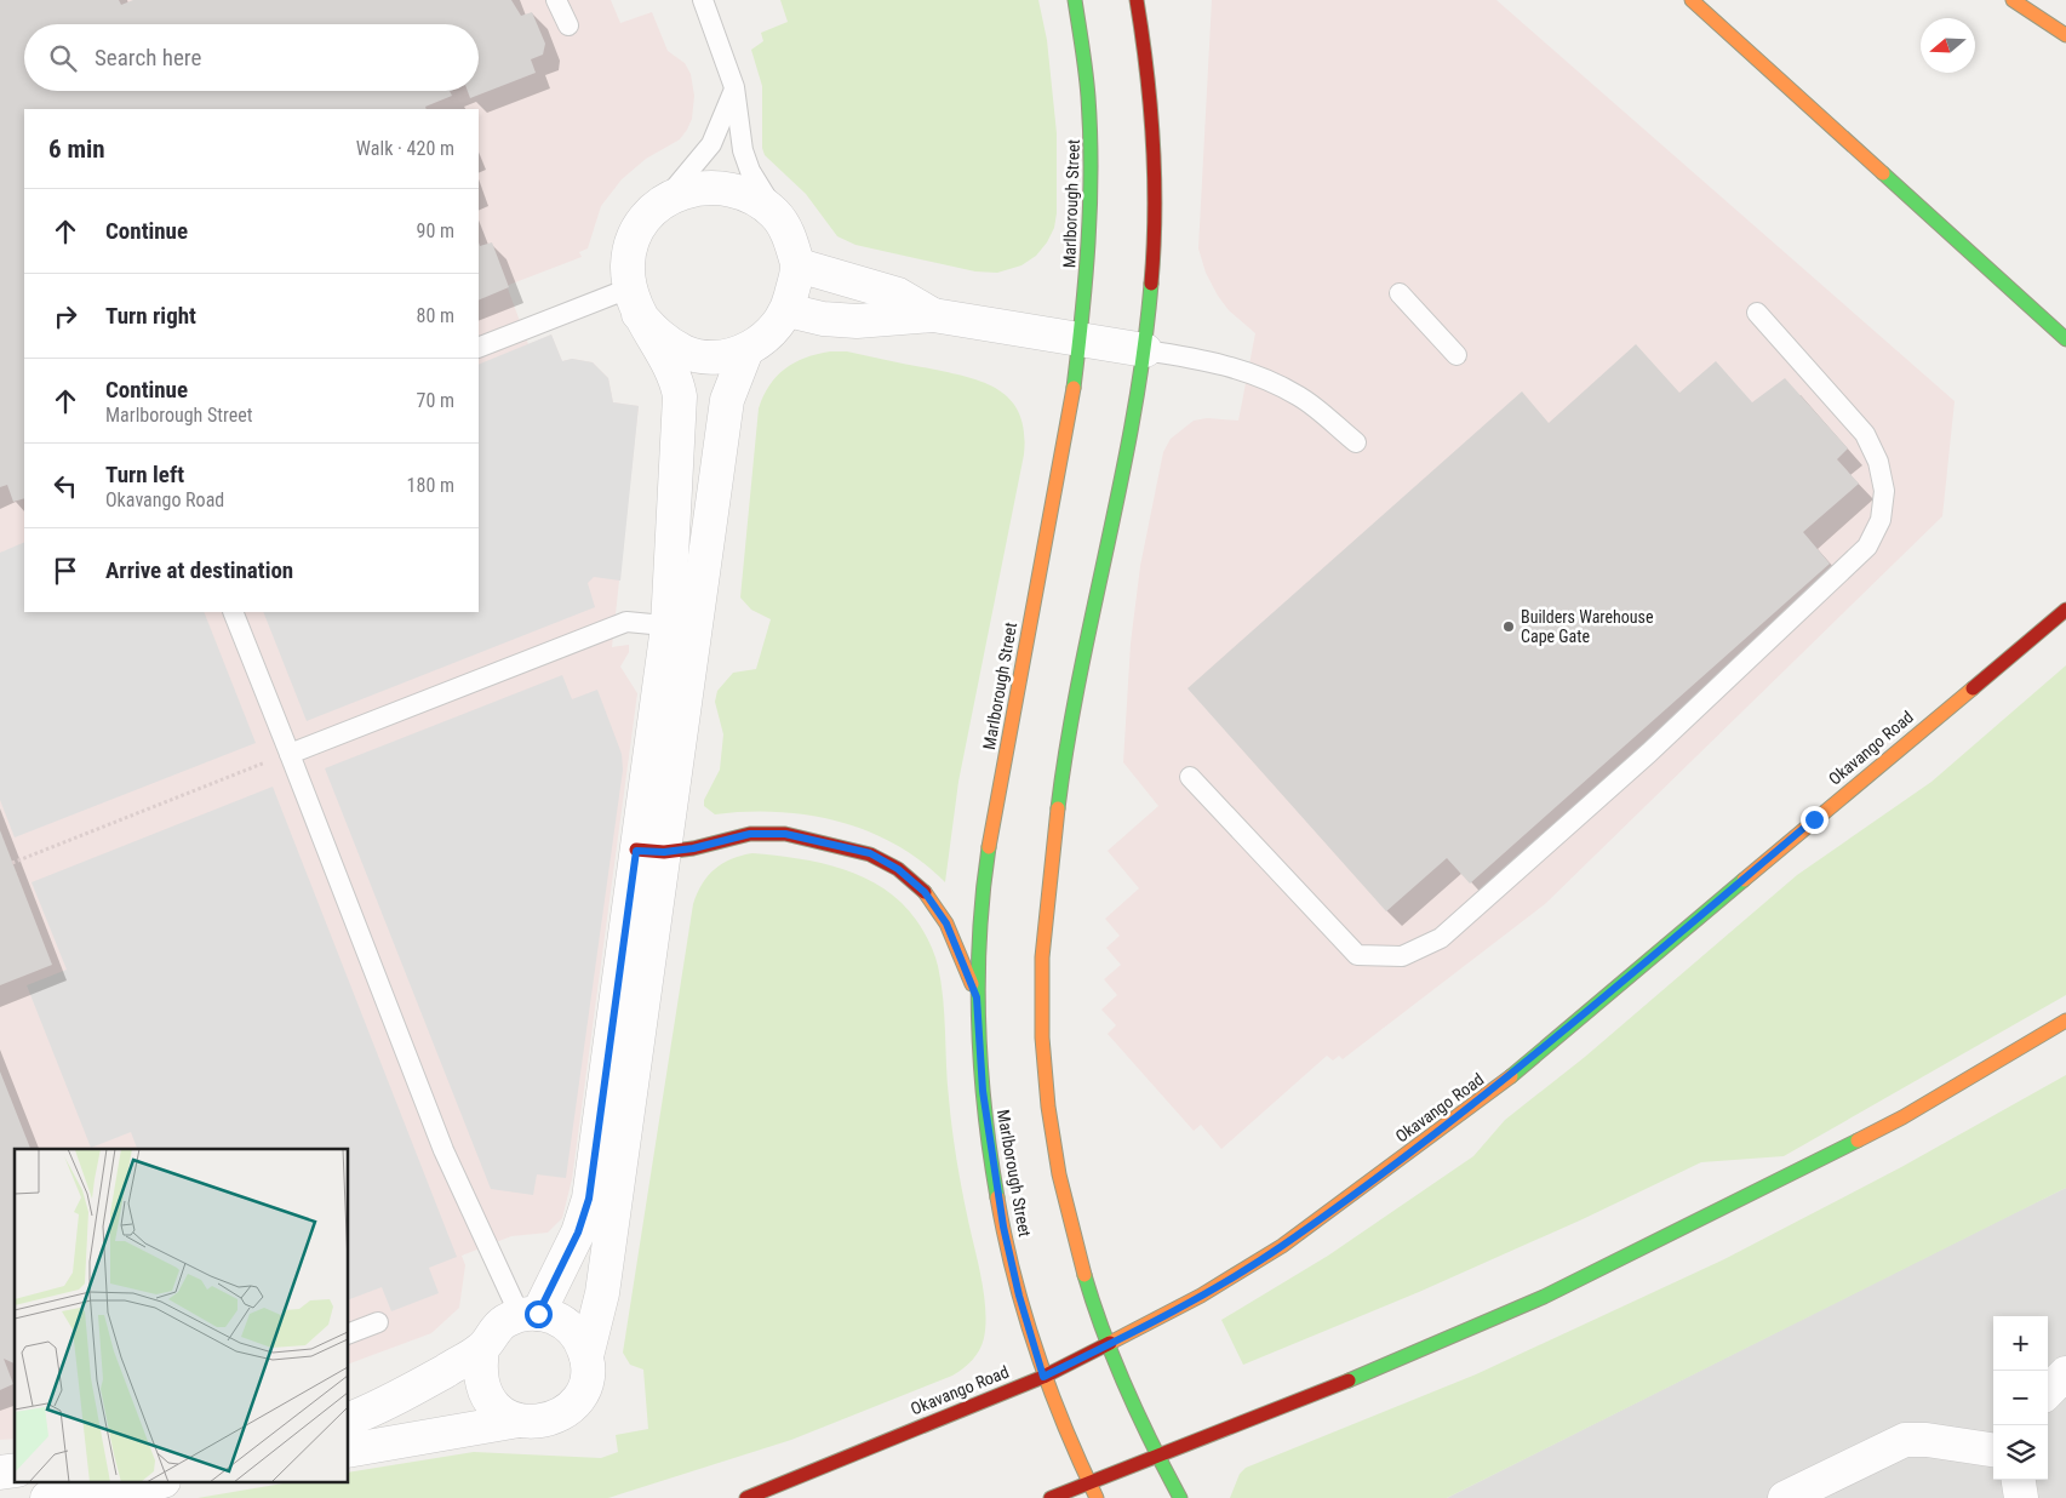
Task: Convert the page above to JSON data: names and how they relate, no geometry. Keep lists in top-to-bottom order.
{
  "streets": {
    "main road": ["Marlborough Street", "Okavango Road"]
  },
  "crossings": [
    ["Marlborough Street", "Okavango Road"]
  ],
  "places": ["Builders Warehouse Cape Gate"],
  "north": "left",
  "page": {
    "search": "Search here",
    "heading": ["6 min", "Walk · 420 m"],
    "list": [
      ["Continue", "90 m"],
      ["Turn right", "80 m"],
      ["Continue", "Marlborough Street", "70 m"],
      ["Turn left", "Okavango Road", "180 m"],
      "Arrive at destination"
    ],
    "map_buttons": ["+", "−"]
  }
}
